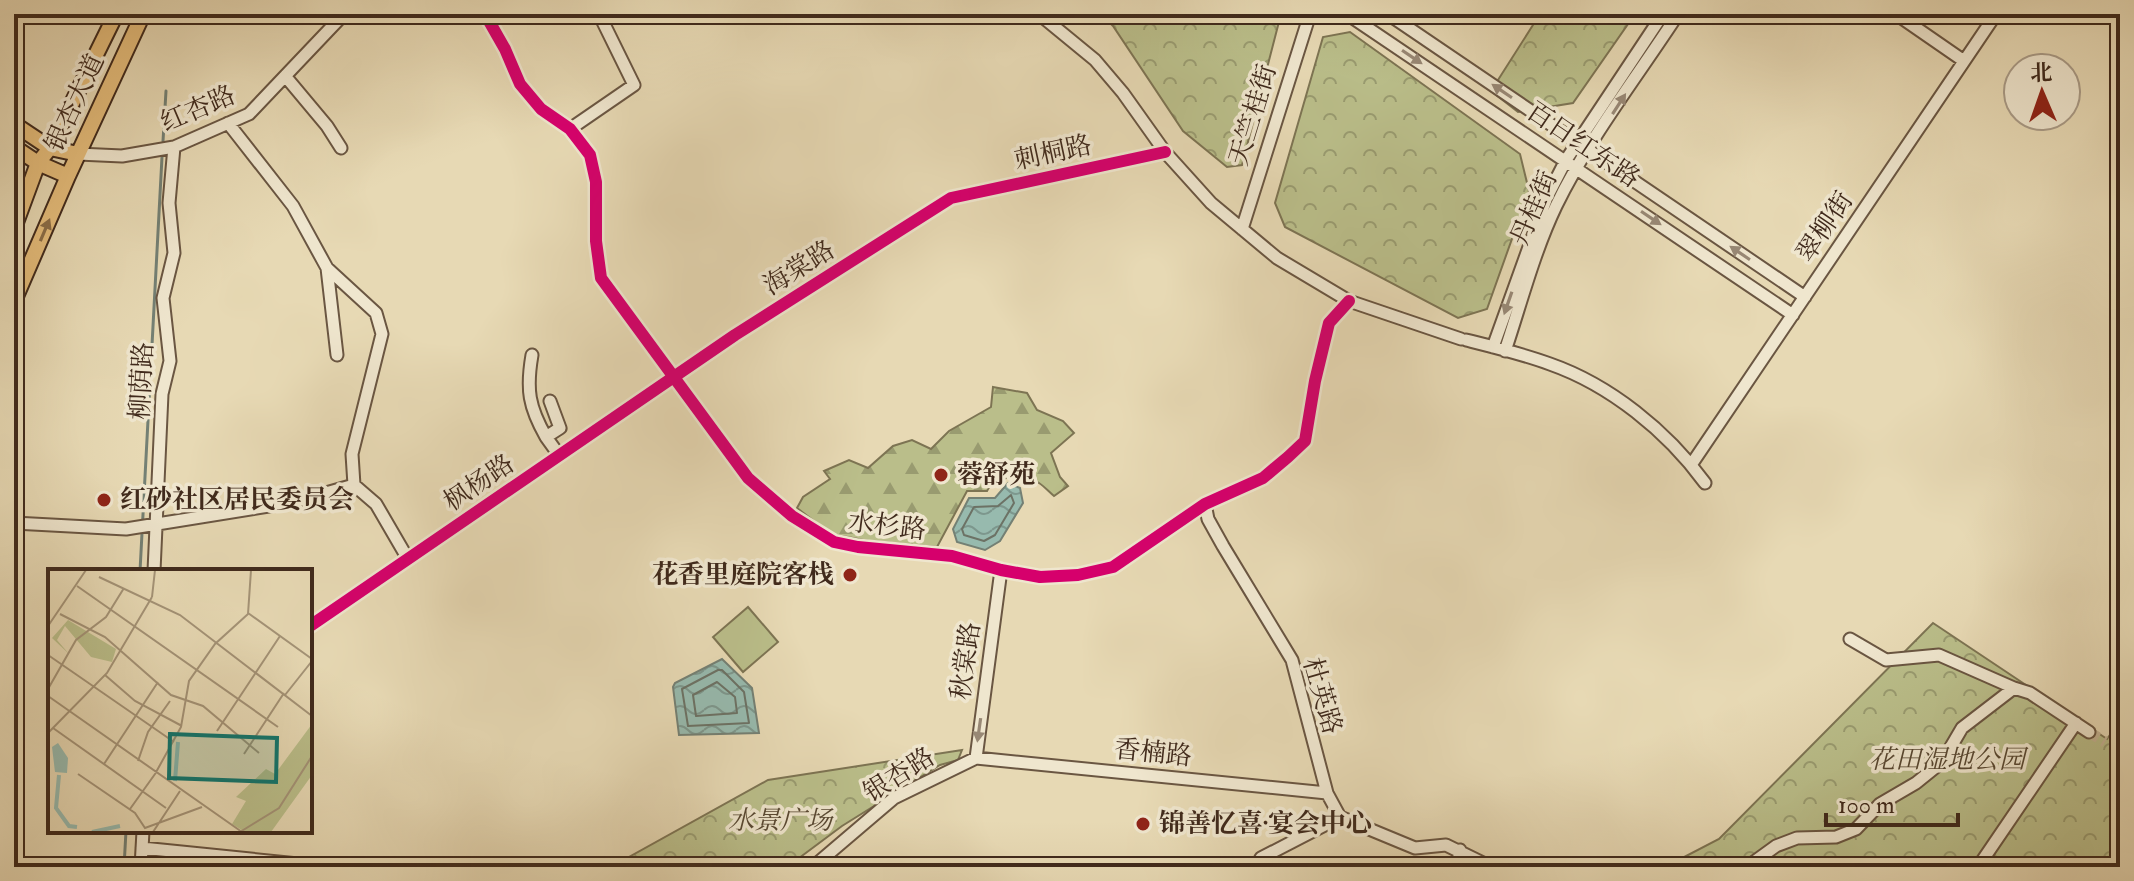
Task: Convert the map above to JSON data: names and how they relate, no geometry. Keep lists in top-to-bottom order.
{
  "streets": {
    "main road": ["银杏大道"],
    "street": [
      "红杏路",
      "天竺桂街",
      "百日红东路",
      "刺桐路",
      "丹桂街",
      "翠柳街",
      "海棠路",
      "柳荫路",
      "枫杨路",
      "水杉路",
      "秋棠路",
      "杜英路",
      "香楠路",
      "银杏路"
    ]
  },
  "crossings": [
    ["银杏大道", "红杏路"],
    ["红杏路", "柳荫路"],
    ["百日红东路", "丹桂街"],
    ["百日红东路", "翠柳街"],
    ["刺桐路", "海棠路"],
    ["海棠路", "枫杨路"],
    ["海棠路", "水杉路"],
    ["枫杨路", "水杉路"],
    ["水杉路", "秋棠路"],
    ["水杉路", "杜英路"],
    ["秋棠路", "香楠路"],
    ["秋棠路", "银杏路"],
    ["杜英路", "香楠路"],
    ["香楠路", "银杏路"]
  ],
  "one_way": ["秋棠路"],
  "parks": ["花田湿地公园", "水景广场"],
  "places": [
    "蓉舒苑",
    "红砂社区居民委员会",
    "花香里庭院客栈",
    "锦善忆喜·宴会中心"
  ],
  "scale_bar": "100 m",
  "north": "top"
}
